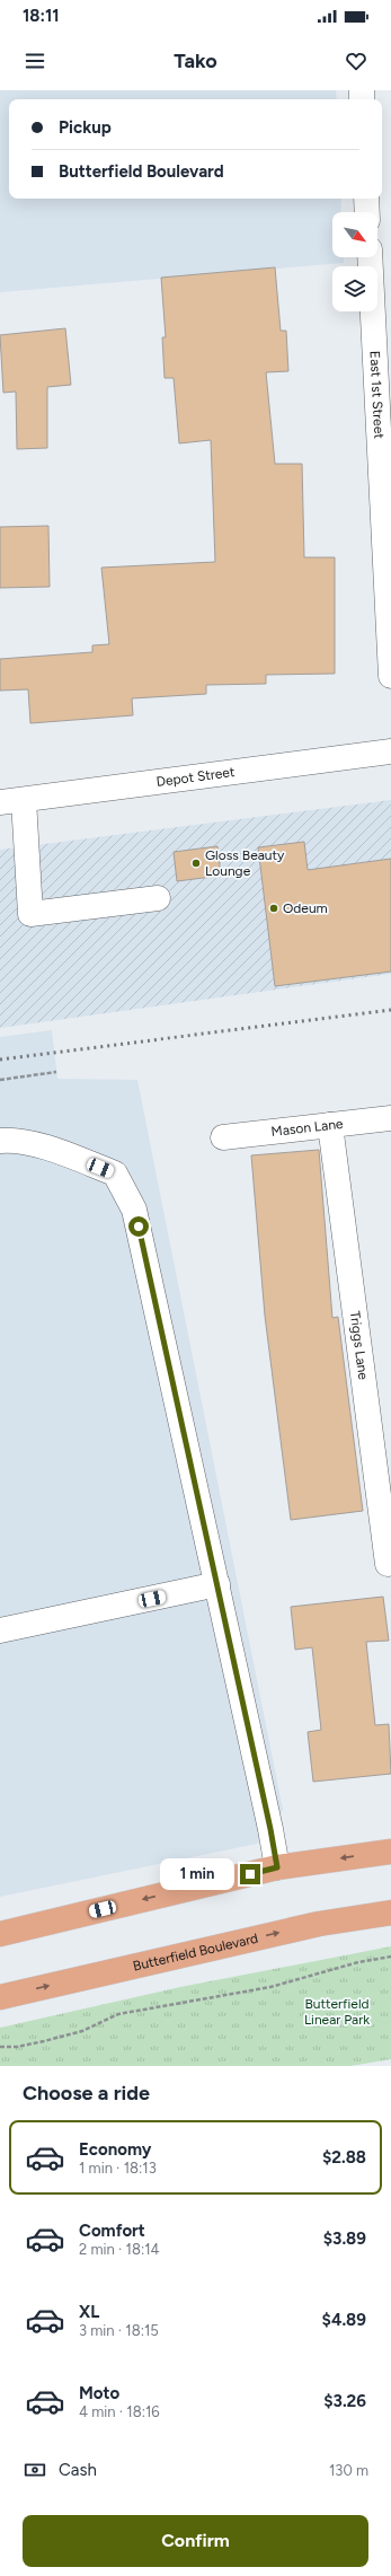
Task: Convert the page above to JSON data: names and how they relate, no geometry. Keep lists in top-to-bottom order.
{
  "streets": {
    "main road": ["Butterfield Boulevard"],
    "street": [
      "East 1st Street",
      "Depot Street",
      "Mason Lane",
      "Triggs Lane"
    ]
  },
  "crossings": [
    ["Mason Lane", "Triggs Lane"]
  ],
  "parks": ["Butterfield Linear Park"],
  "places": ["Gloss Beauty Lounge", "Odeum"],
  "north": "bottom right",
  "page": {
    "status": "18:11",
    "header": "Tako",
    "banner": ["Pickup", "Butterfield Boulevard"],
    "bubble": "1 min",
    "heading": "Choose a ride",
    "list": [
      {
        "name": "Economy",
        "note": "1 min · 18:13",
        "value": "$2.88"
      },
      {
        "name": "Comfort",
        "note": "2 min · 18:14",
        "value": "$3.89"
      },
      {
        "name": "XL",
        "note": "3 min · 18:15",
        "value": "$4.89"
      },
      {
        "name": "Moto",
        "note": "4 min · 18:16",
        "value": "$3.26"
      }
    ],
    "pay": ["Cash", "130 m"],
    "buttons": "Confirm"
  }
}
